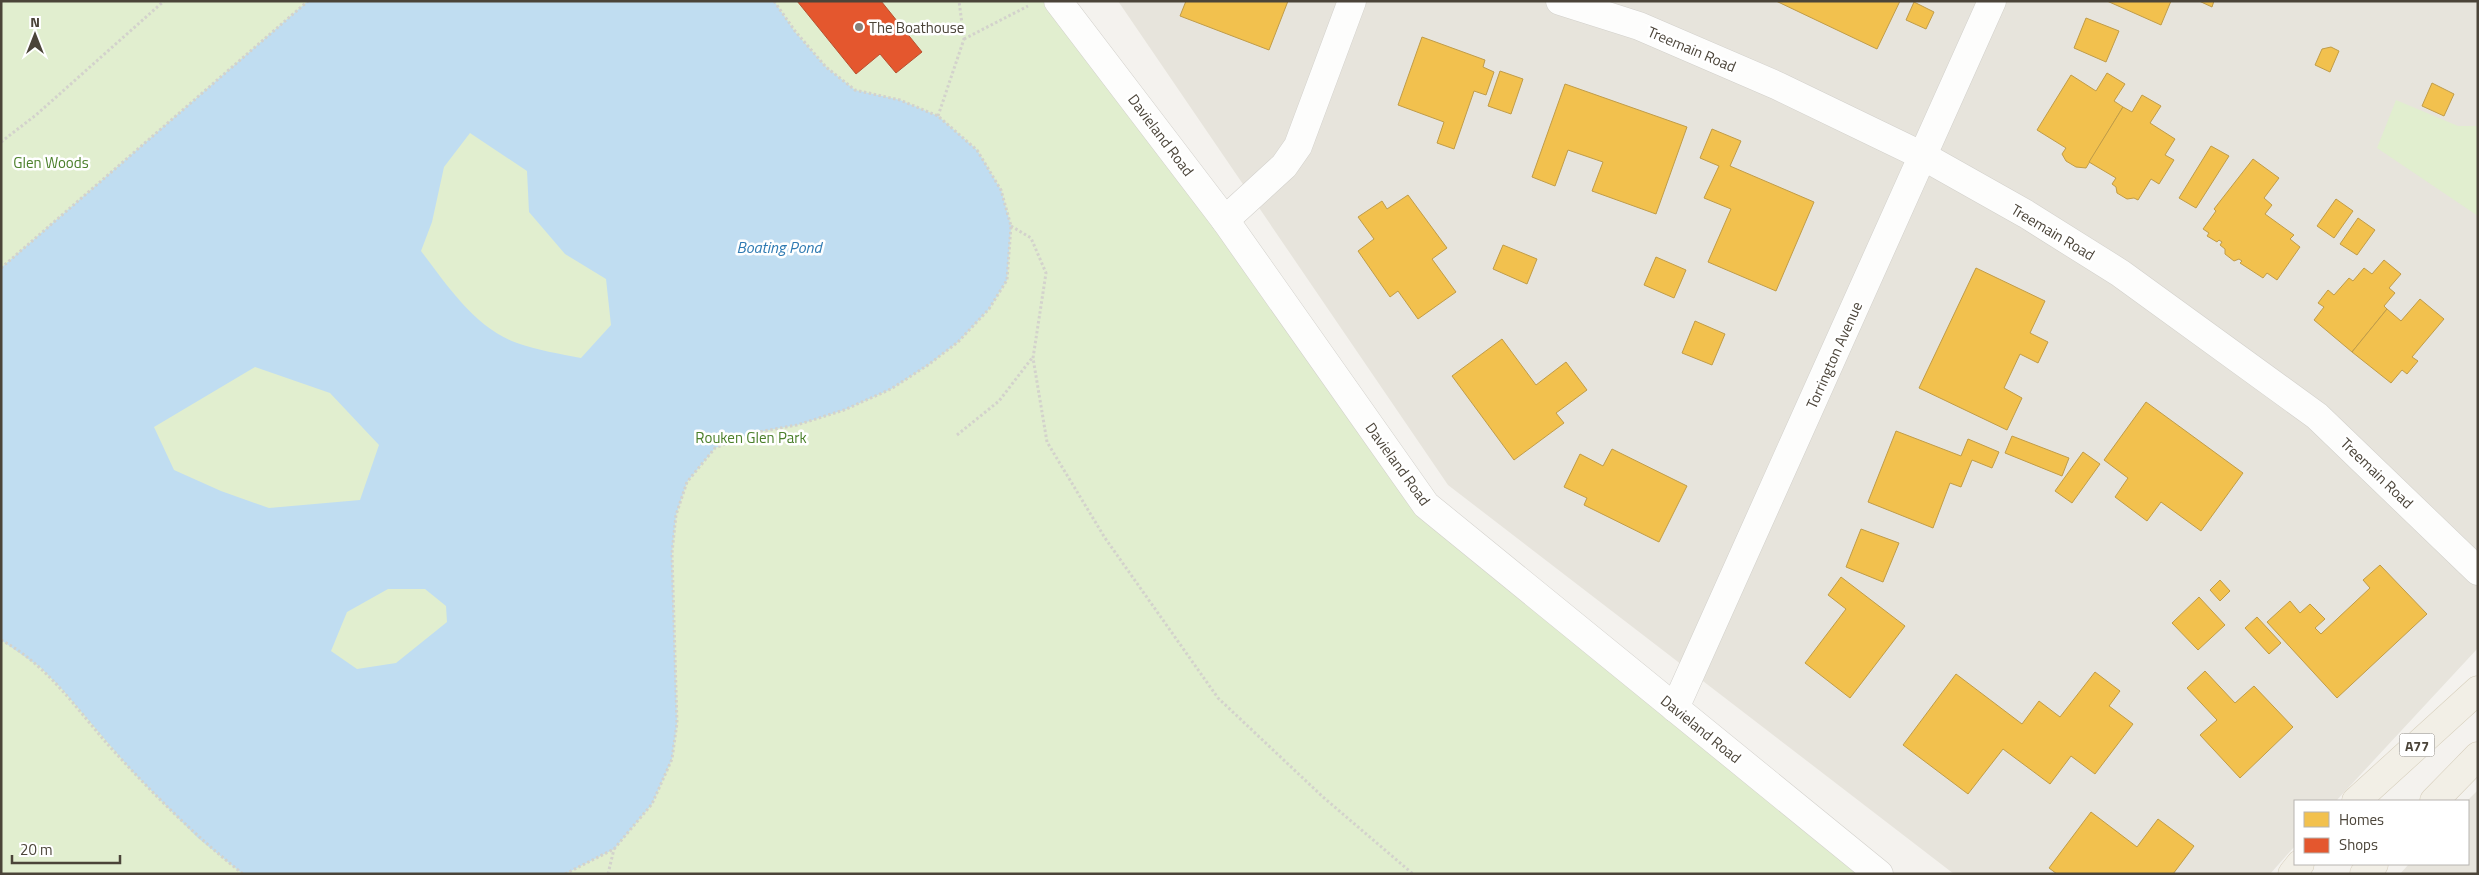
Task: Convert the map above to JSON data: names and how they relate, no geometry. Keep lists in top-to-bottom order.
{
  "streets": {
    "main road": ["A77"],
    "street": ["Treemain Road", "Davieland Road", "Torrington Avenue"]
  },
  "crossings": [
    ["Treemain Road", "Torrington Avenue"],
    ["Davieland Road", "Torrington Avenue"]
  ],
  "water": ["Boating Pond"],
  "parks": ["Glen Woods", "Rouken Glen Park"],
  "places": ["The Boathouse"],
  "legend": ["Homes", "Shops"],
  "scale_bar": "20 m",
  "north": "top"
}
